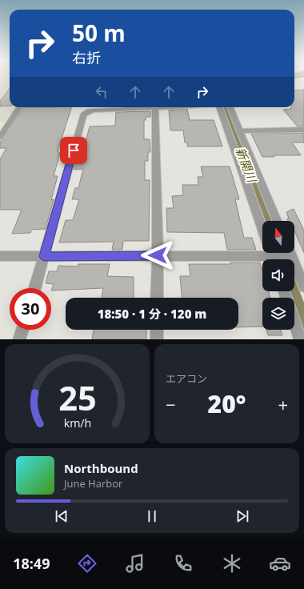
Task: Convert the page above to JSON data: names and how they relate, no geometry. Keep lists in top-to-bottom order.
{
  "water": ["新開川"],
  "north": "top",
  "page": {
    "turn": ["50 m", "右折"],
    "limit": "30",
    "trip": "18:50 · 1 分 · 120 m",
    "tile": "エアコン",
    "heat": ["−", "20°", "+"],
    "song": ["Northbound", "June Harbor"],
    "tabs": "18:49",
    "gauge": ["25", "km/h"]
  }
}
